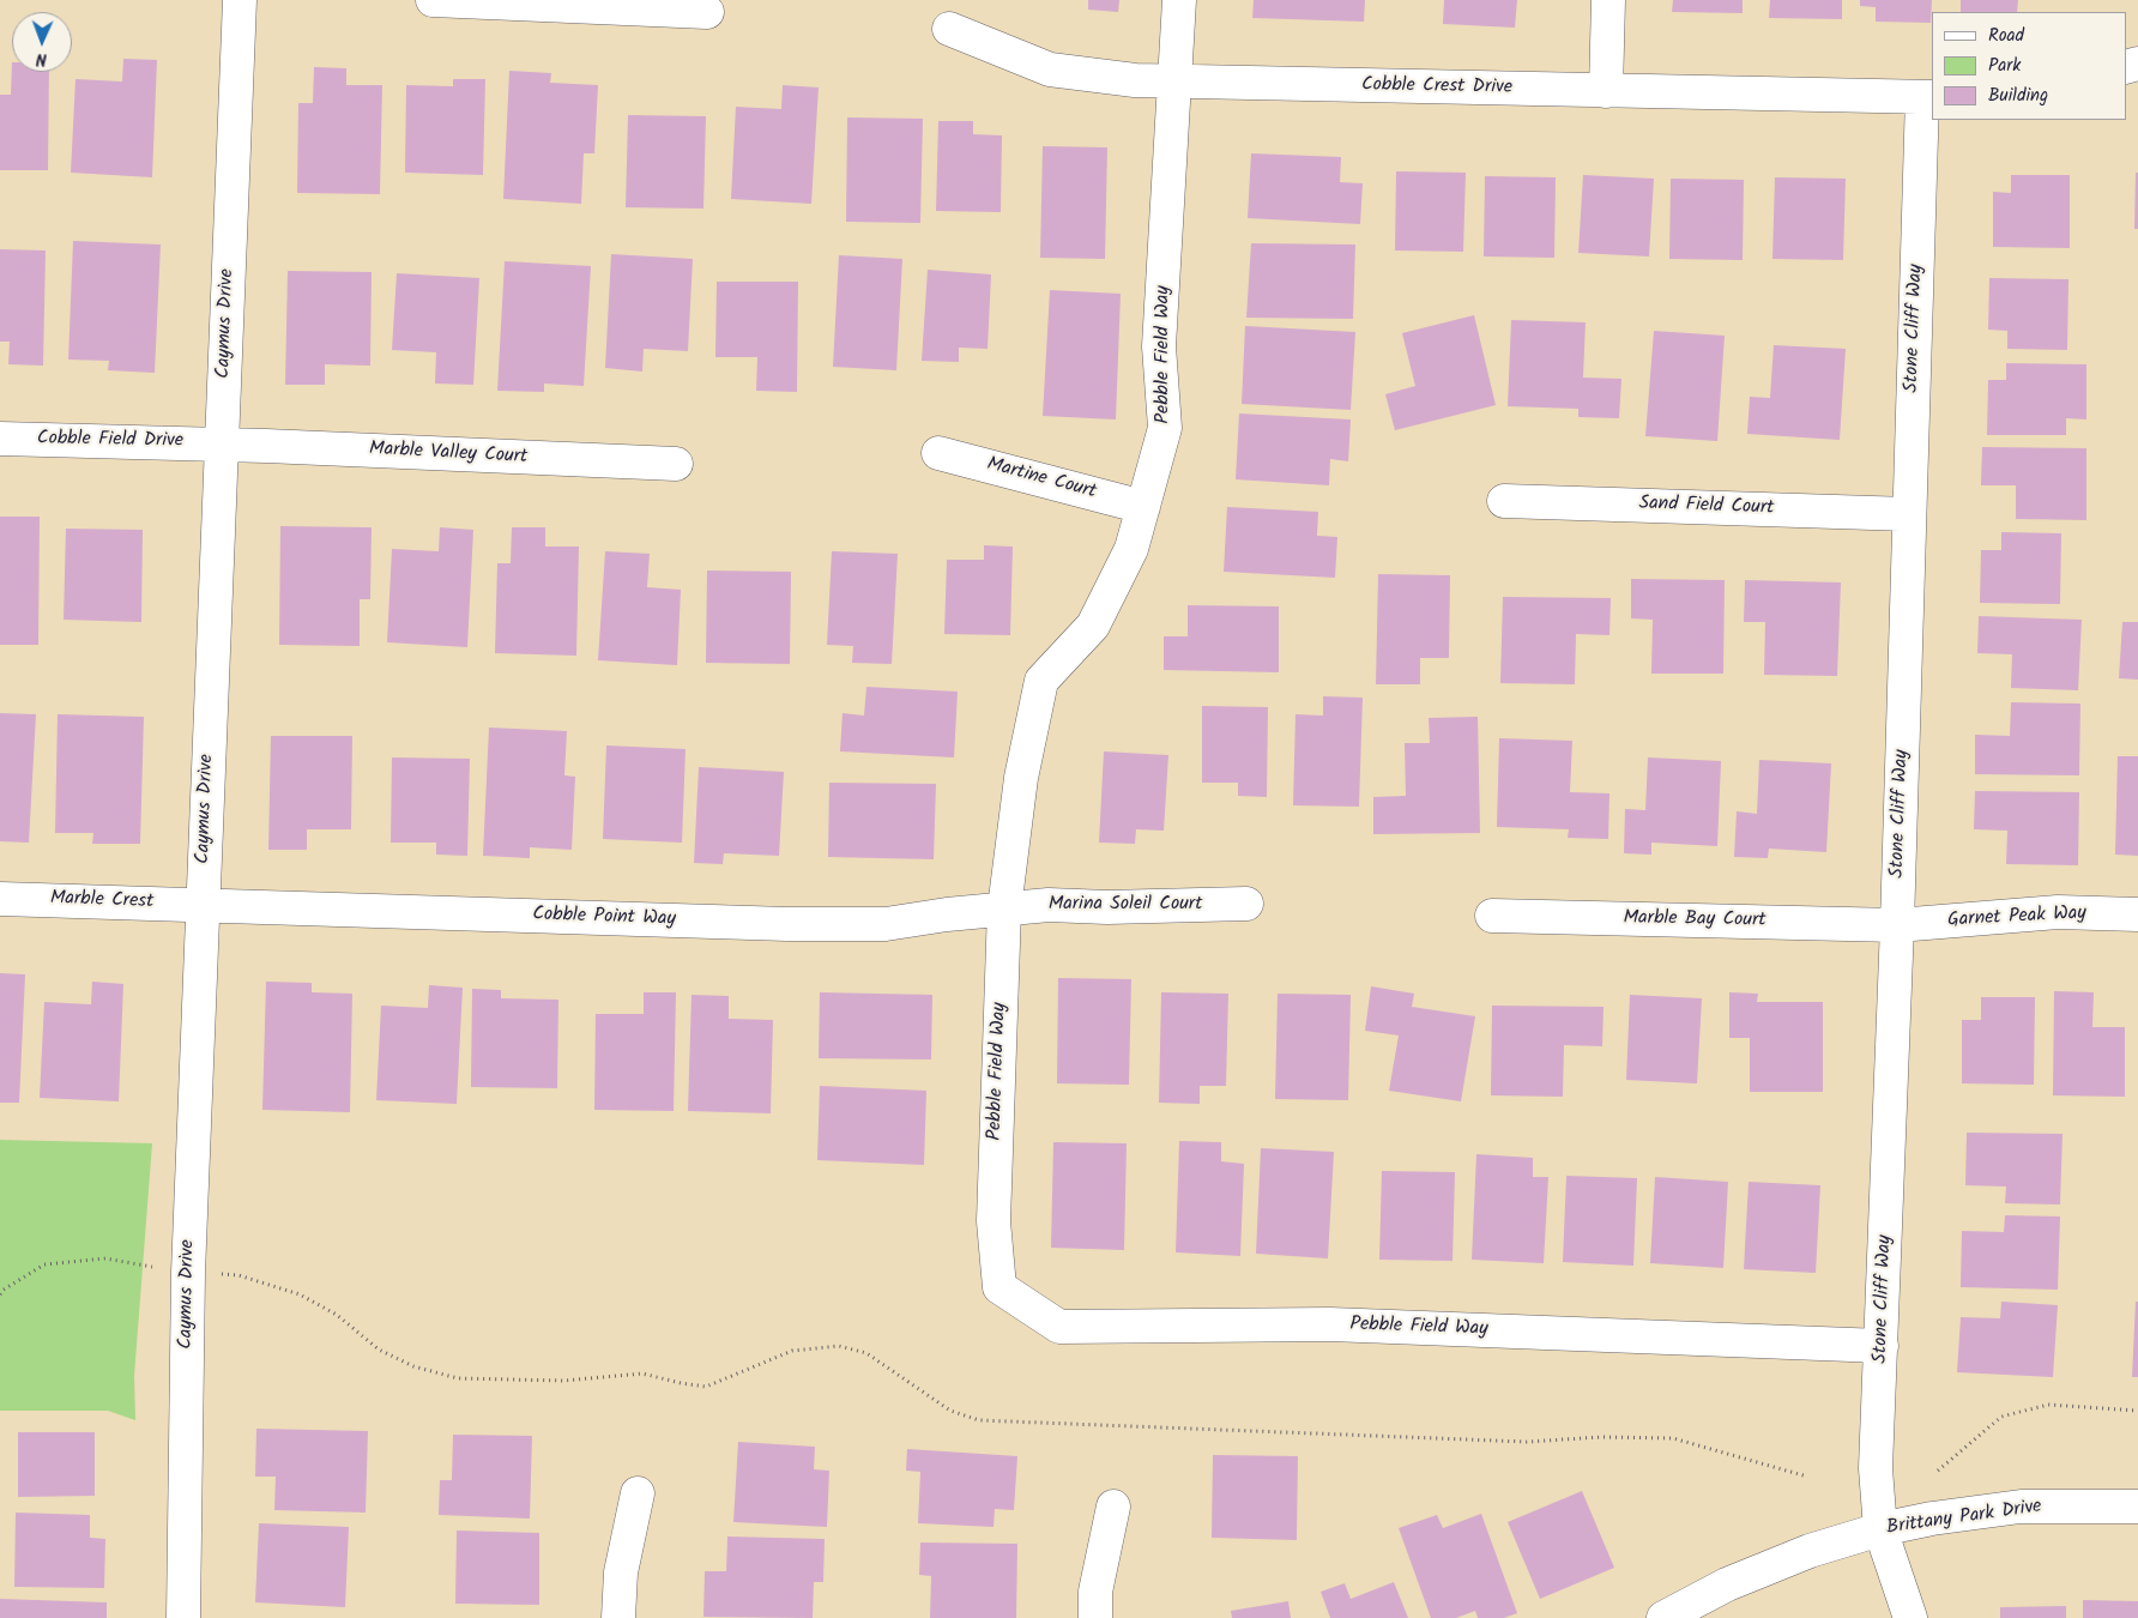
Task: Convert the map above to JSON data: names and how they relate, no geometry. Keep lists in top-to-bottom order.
{
  "streets": {
    "street": [
      "Cobble Crest Drive",
      "Caymus Drive",
      "Stone Cliff Way",
      "Pebble Field Way",
      "Cobble Field Drive",
      "Marble Valley Court",
      "Martine Court",
      "Sand Field Court",
      "Marble Crest",
      "Marina Soleil Court",
      "Cobble Point Way",
      "Garnet Peak Way",
      "Marble Bay Court",
      "Brittany Park Drive"
    ]
  },
  "crossings": [
    ["Cobble Crest Drive", "Stone Cliff Way"],
    ["Cobble Crest Drive", "Pebble Field Way"],
    ["Caymus Drive", "Cobble Field Drive"],
    ["Caymus Drive", "Marble Valley Court"],
    ["Caymus Drive", "Marble Crest"],
    ["Caymus Drive", "Cobble Point Way"],
    ["Stone Cliff Way", "Pebble Field Way"],
    ["Stone Cliff Way", "Sand Field Court"],
    ["Stone Cliff Way", "Garnet Peak Way"],
    ["Stone Cliff Way", "Marble Bay Court"],
    ["Stone Cliff Way", "Brittany Park Drive"],
    ["Pebble Field Way", "Martine Court"],
    ["Pebble Field Way", "Marina Soleil Court"],
    ["Pebble Field Way", "Cobble Point Way"],
    ["Cobble Field Drive", "Marble Valley Court"],
    ["Marble Crest", "Cobble Point Way"],
    ["Marina Soleil Court", "Cobble Point Way"],
    ["Garnet Peak Way", "Marble Bay Court"]
  ],
  "legend": ["Road", "Park", "Building"],
  "north": "bottom"
}
